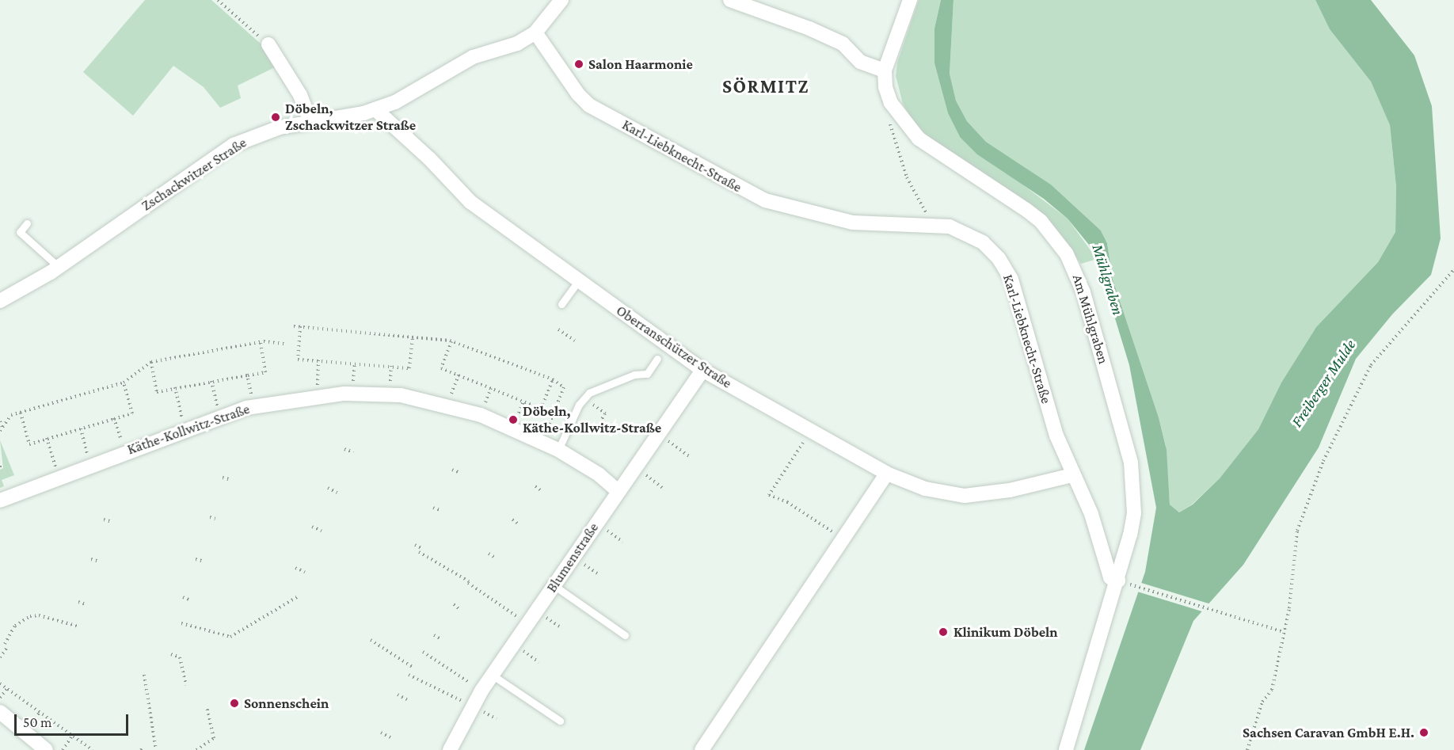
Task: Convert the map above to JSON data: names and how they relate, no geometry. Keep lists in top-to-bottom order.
{
  "streets": {
    "street": [
      "Karl-Liebknecht-Straße",
      "Zschackwitzer Straße",
      "Am Mühlgraben",
      "Oberranschützer Straße",
      "Käthe-Kollwitz-Straße",
      "Blumenstraße"
    ]
  },
  "crossings": [
    ["Karl-Liebknecht-Straße", "Zschackwitzer Straße"],
    ["Karl-Liebknecht-Straße", "Am Mühlgraben"],
    ["Karl-Liebknecht-Straße", "Oberranschützer Straße"],
    ["Zschackwitzer Straße", "Oberranschützer Straße"],
    ["Oberranschützer Straße", "Blumenstraße"],
    ["Käthe-Kollwitz-Straße", "Blumenstraße"]
  ],
  "districts": ["SÖRMITZ"],
  "water": ["Mühlgraben", "Freiberger Mulde"],
  "places": [
    "Salon Haarmonie",
    "Döbeln, Zschackwitzer Straße",
    "Döbeln, Käthe-Kollwitz-Straße",
    "Klinikum Döbeln",
    "Sonnenschein",
    "Sachsen Caravan GmbH E.H."
  ],
  "scale_bar": "50 m"
}
